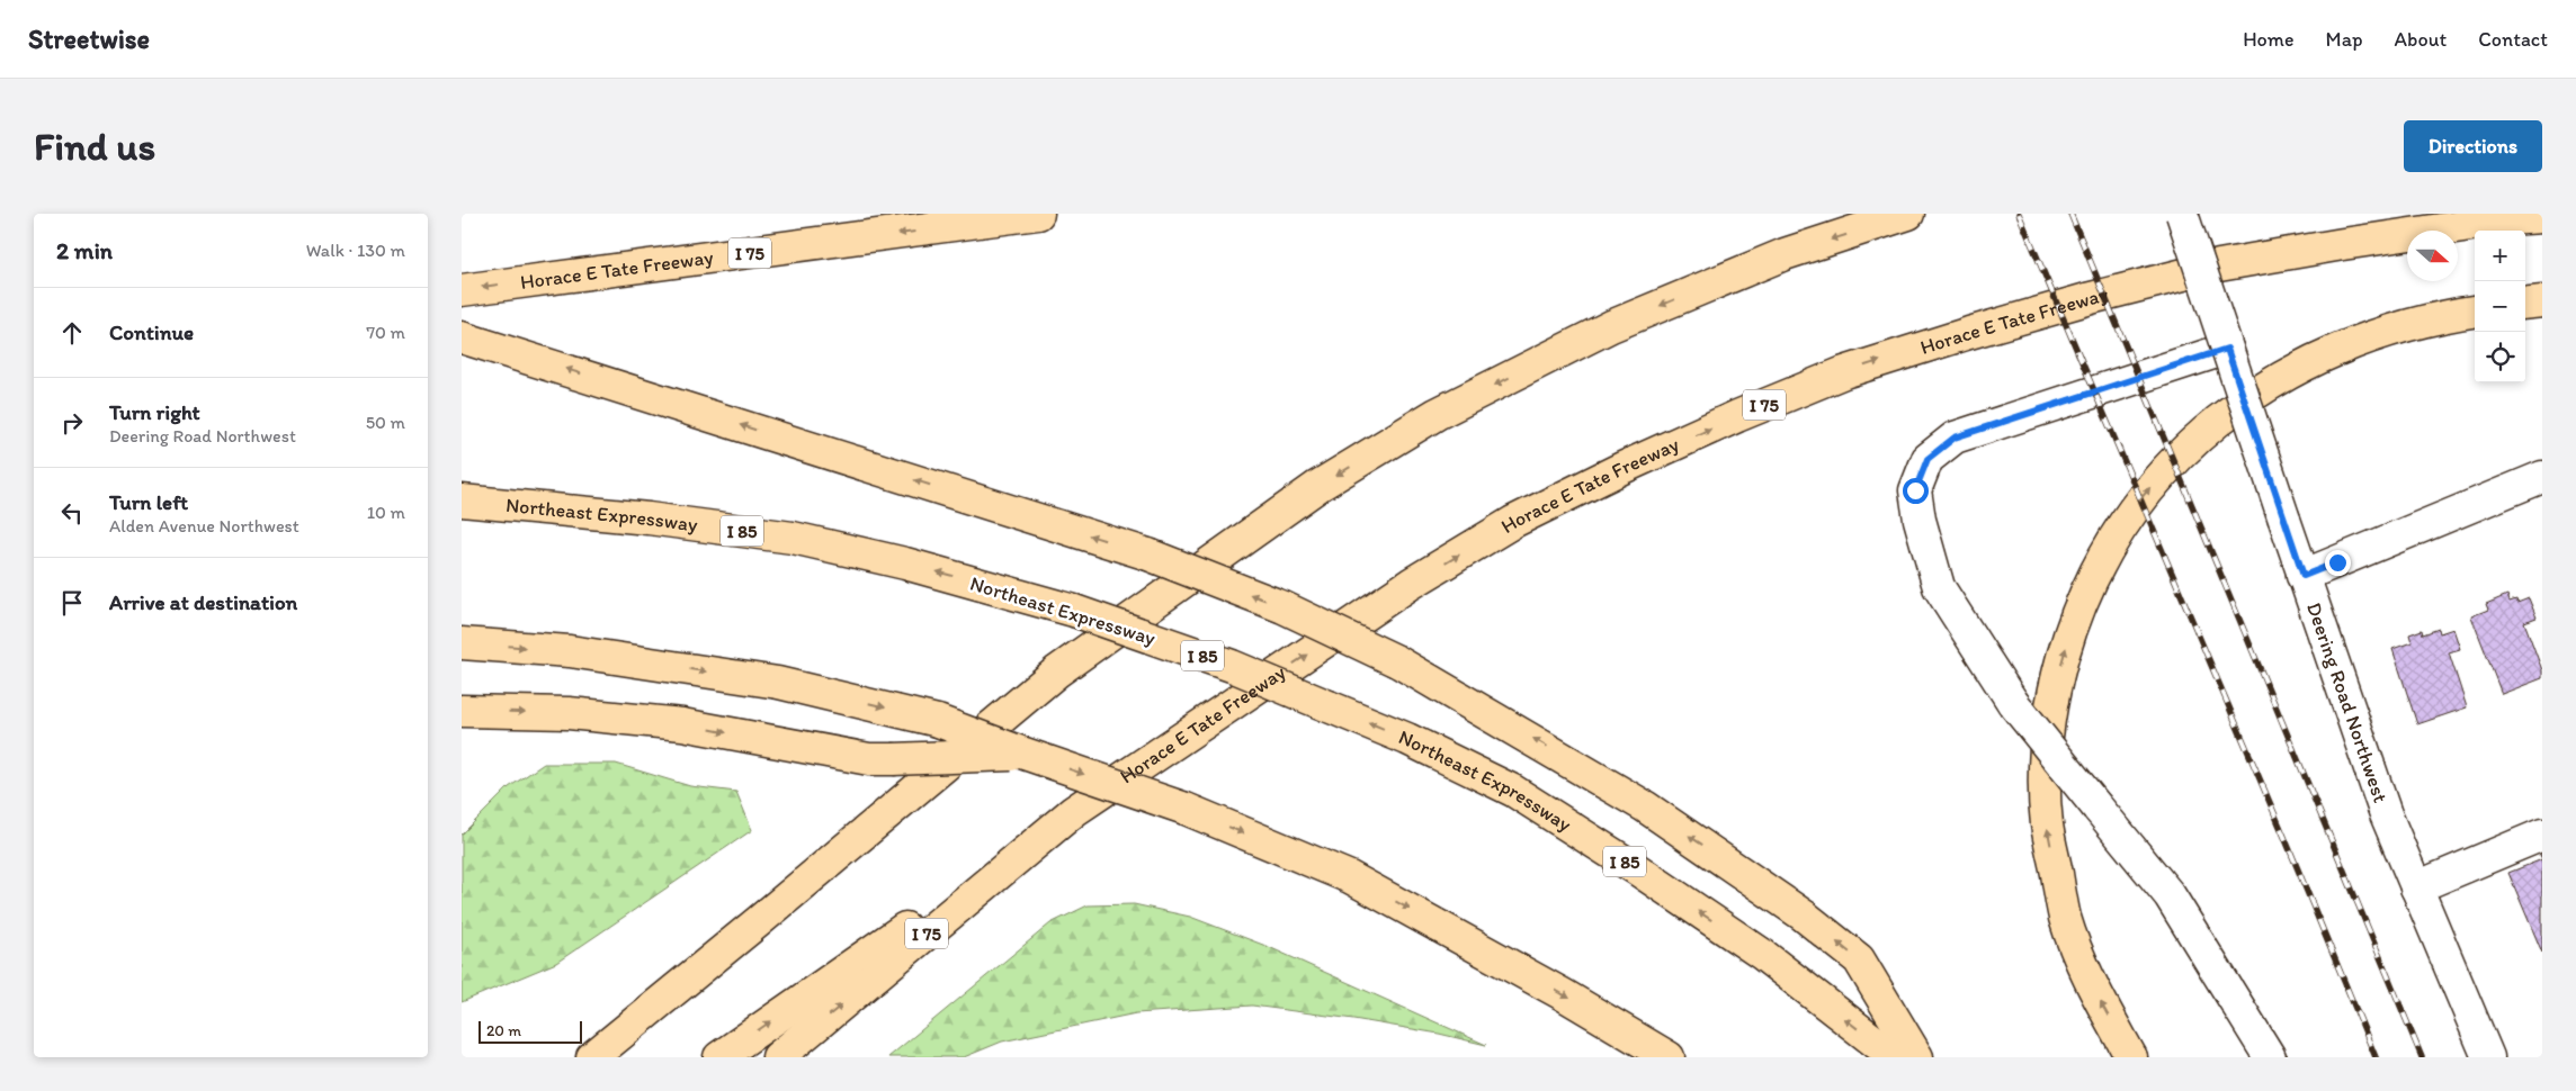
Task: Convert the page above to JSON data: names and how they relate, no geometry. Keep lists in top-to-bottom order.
{
  "streets": {
    "highway": [
      "I 75",
      "Horace E Tate Freeway",
      "Northeast Expressway",
      "I 85"
    ],
    "street": ["Deering Road Northwest"]
  },
  "scale_bar": "20 m",
  "north": "right",
  "page": {
    "header": "Streetwise",
    "nav": [
      "Home",
      "Map",
      "About",
      "Contact"
    ],
    "buttons": "Directions",
    "title": "Find us",
    "heading": ["2 min", "Walk · 130 m"],
    "map_buttons": ["+", "−"],
    "list": [
      ["Continue", "70 m"],
      ["Turn right", "Deering Road Northwest", "50 m"],
      ["Turn left", "Alden Avenue Northwest", "10 m"],
      "Arrive at destination"
    ],
    "scale": "20 m"
  }
}
